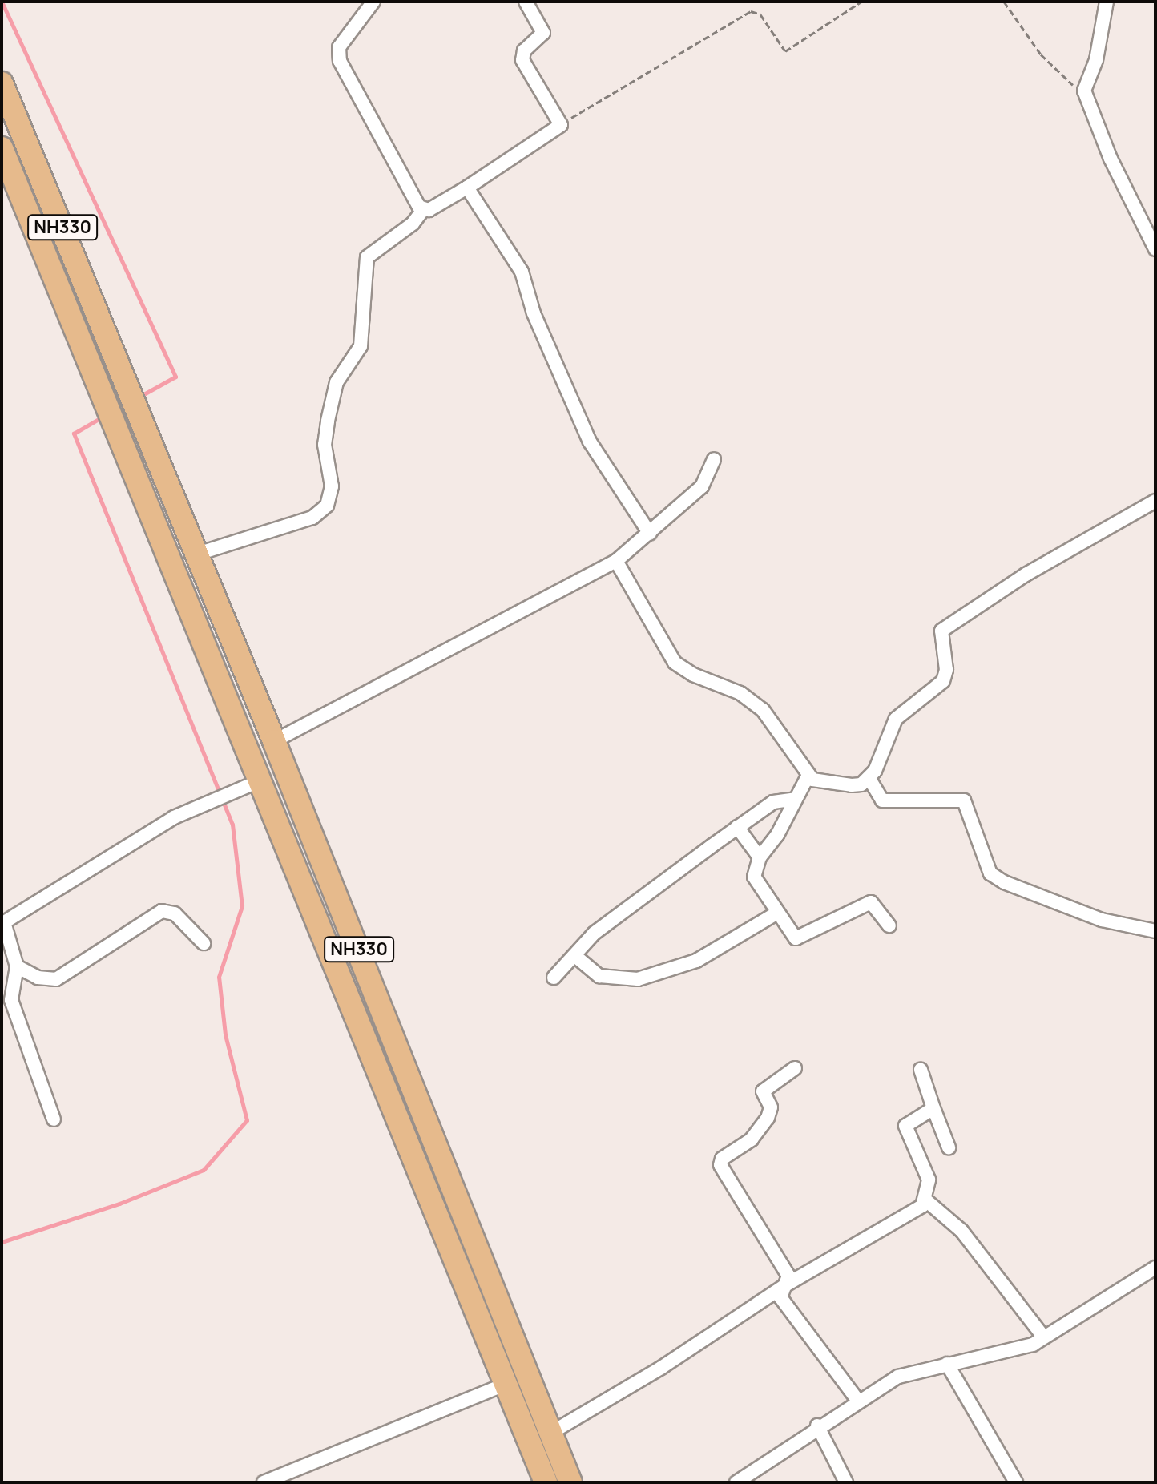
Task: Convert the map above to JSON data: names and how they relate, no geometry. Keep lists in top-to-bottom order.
{
  "streets": {
    "highway": ["NH330"]
  }
}
